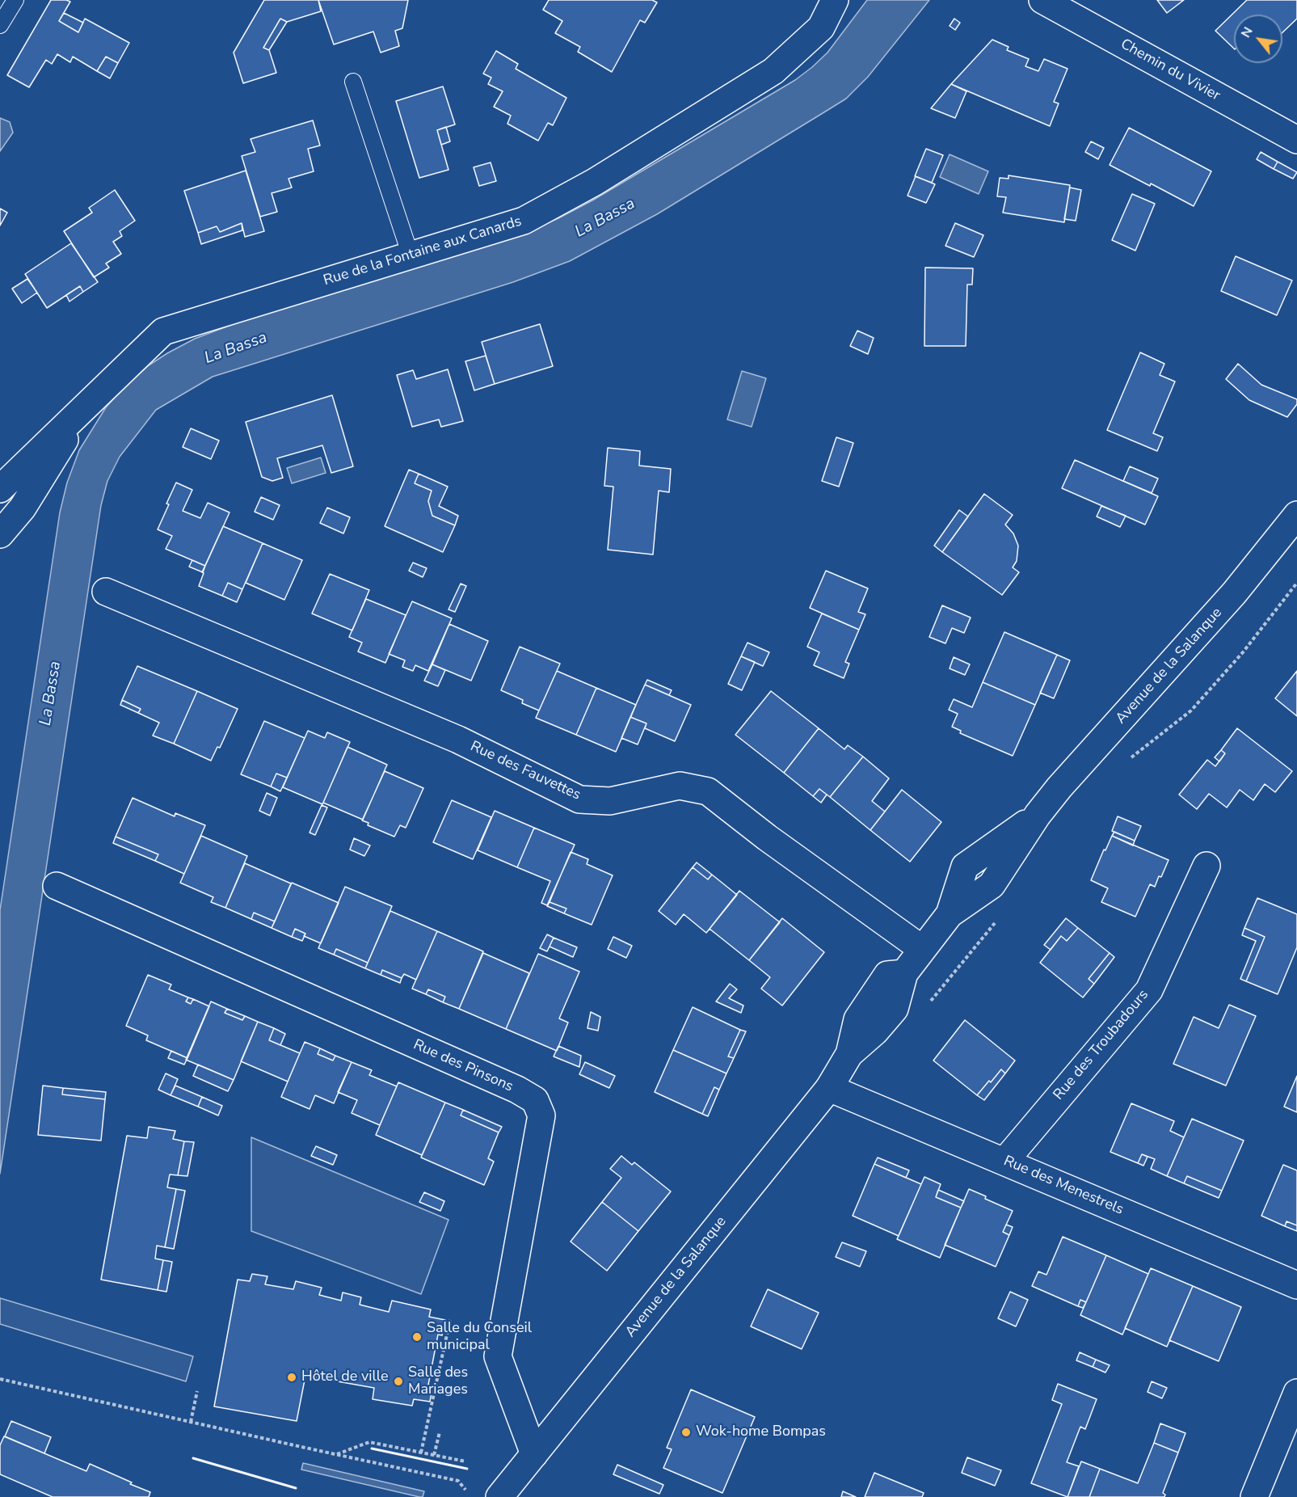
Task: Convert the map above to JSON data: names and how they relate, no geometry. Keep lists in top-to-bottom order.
{
  "streets": {
    "street": [
      "Chemin du Vivier",
      "Rue de la Fontaine aux Canards",
      "Avenue de la Salanque",
      "Rue des Fauvettes",
      "Rue des Troubadours",
      "Rue des Pinsons",
      "Rue des Menestrels"
    ]
  },
  "crossings": [
    ["Avenue de la Salanque", "Rue des Fauvettes"],
    ["Avenue de la Salanque", "Rue des Pinsons"],
    ["Avenue de la Salanque", "Rue des Menestrels"],
    ["Rue des Troubadours", "Rue des Menestrels"]
  ],
  "water": ["La Bassa"],
  "places": [
    "Salle du Conseil municipal",
    "Hôtel de ville",
    "Salle des Mariages",
    "Wok-home Bompas"
  ],
  "north": "top left"
}
